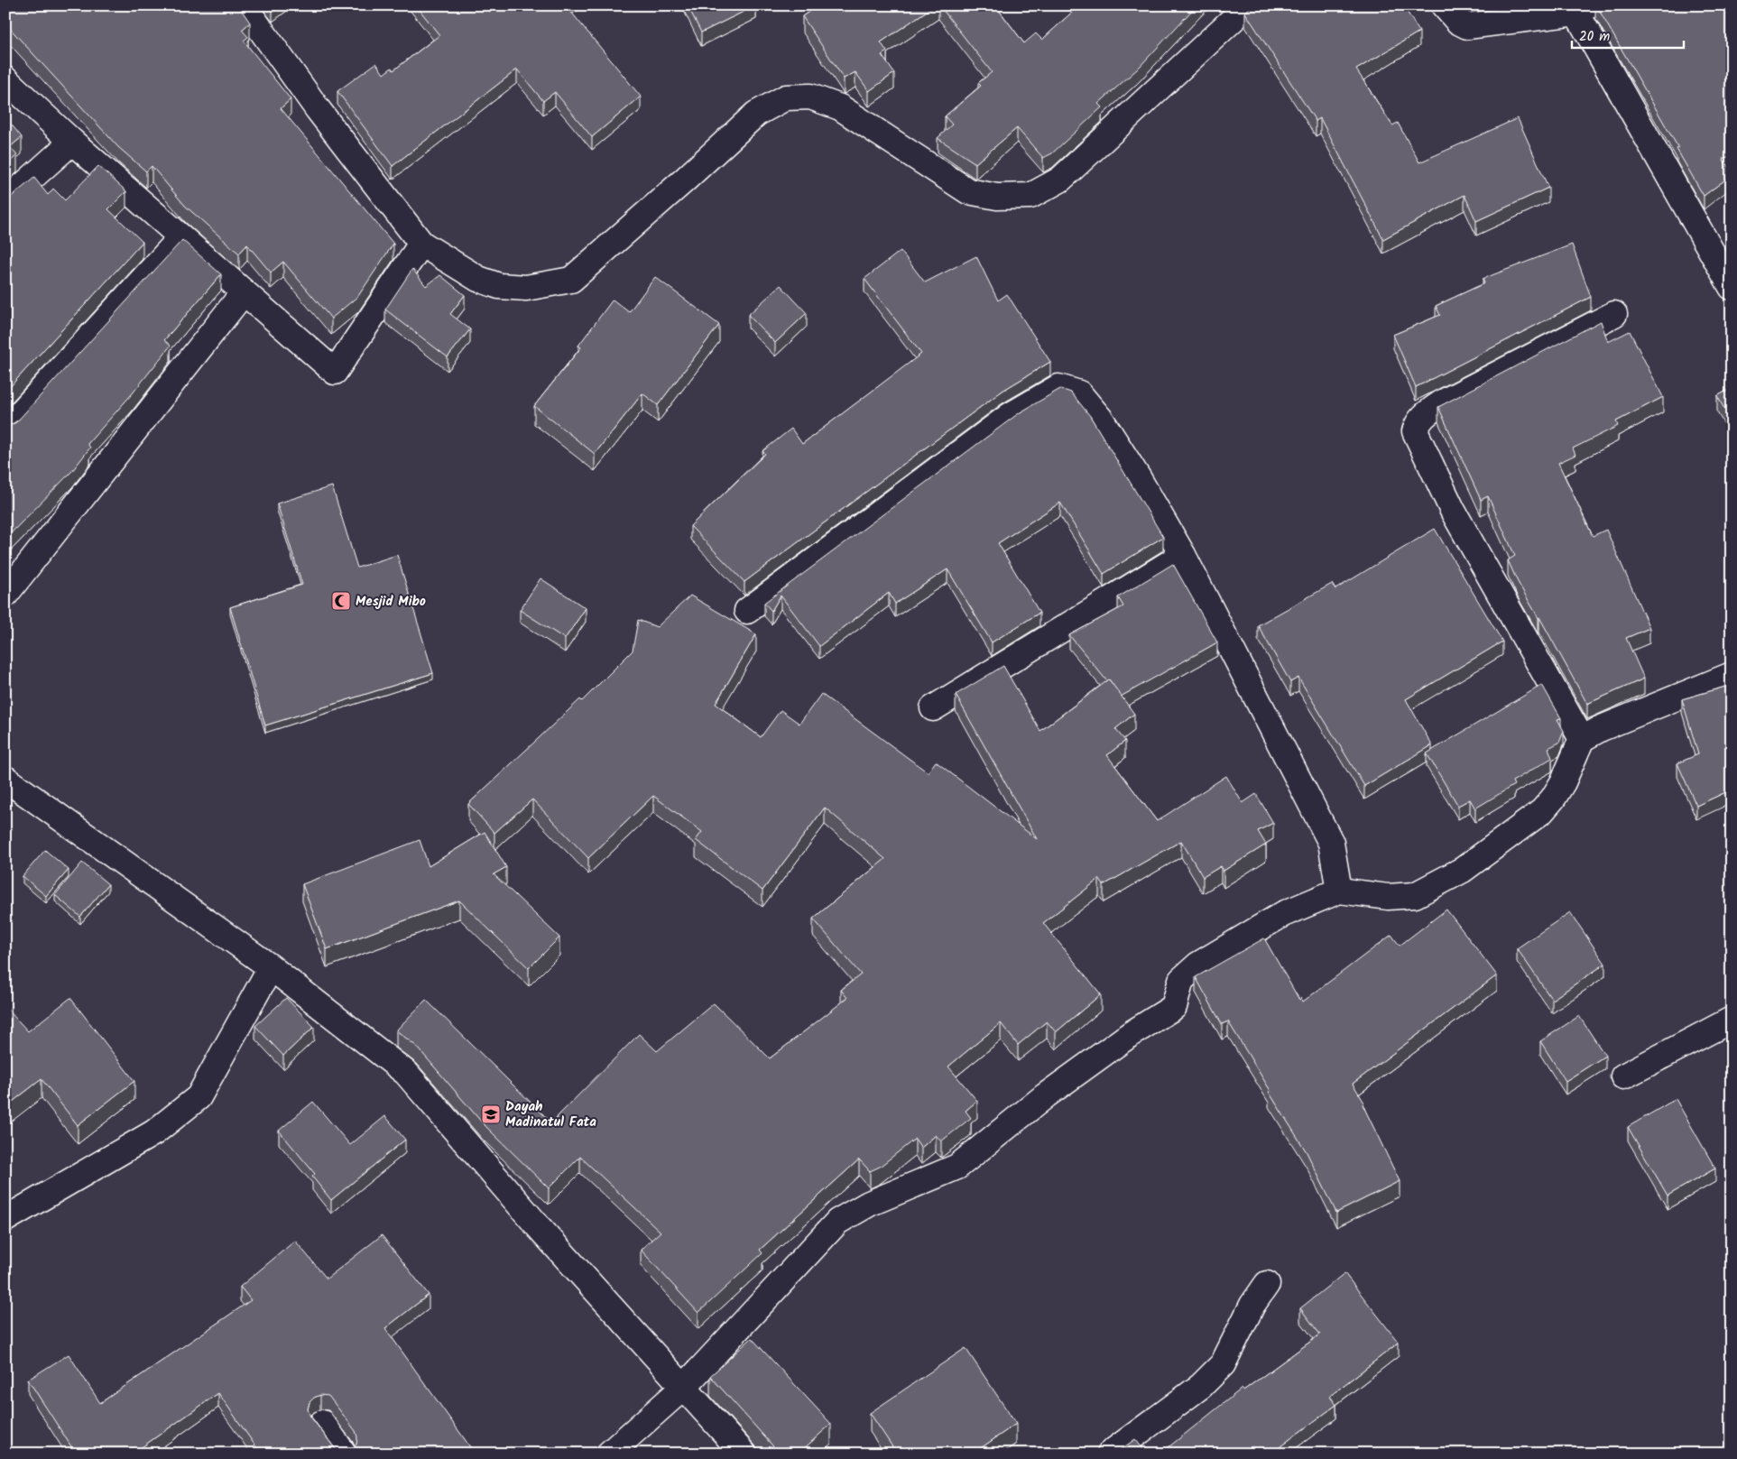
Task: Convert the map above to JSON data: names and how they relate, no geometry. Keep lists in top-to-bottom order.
{
  "places": {
    "mosque": ["Mesjid Mibo"],
    "school or university": ["Dayah Madinatul Fata"]
  },
  "scale_bar": "20 m"
}
